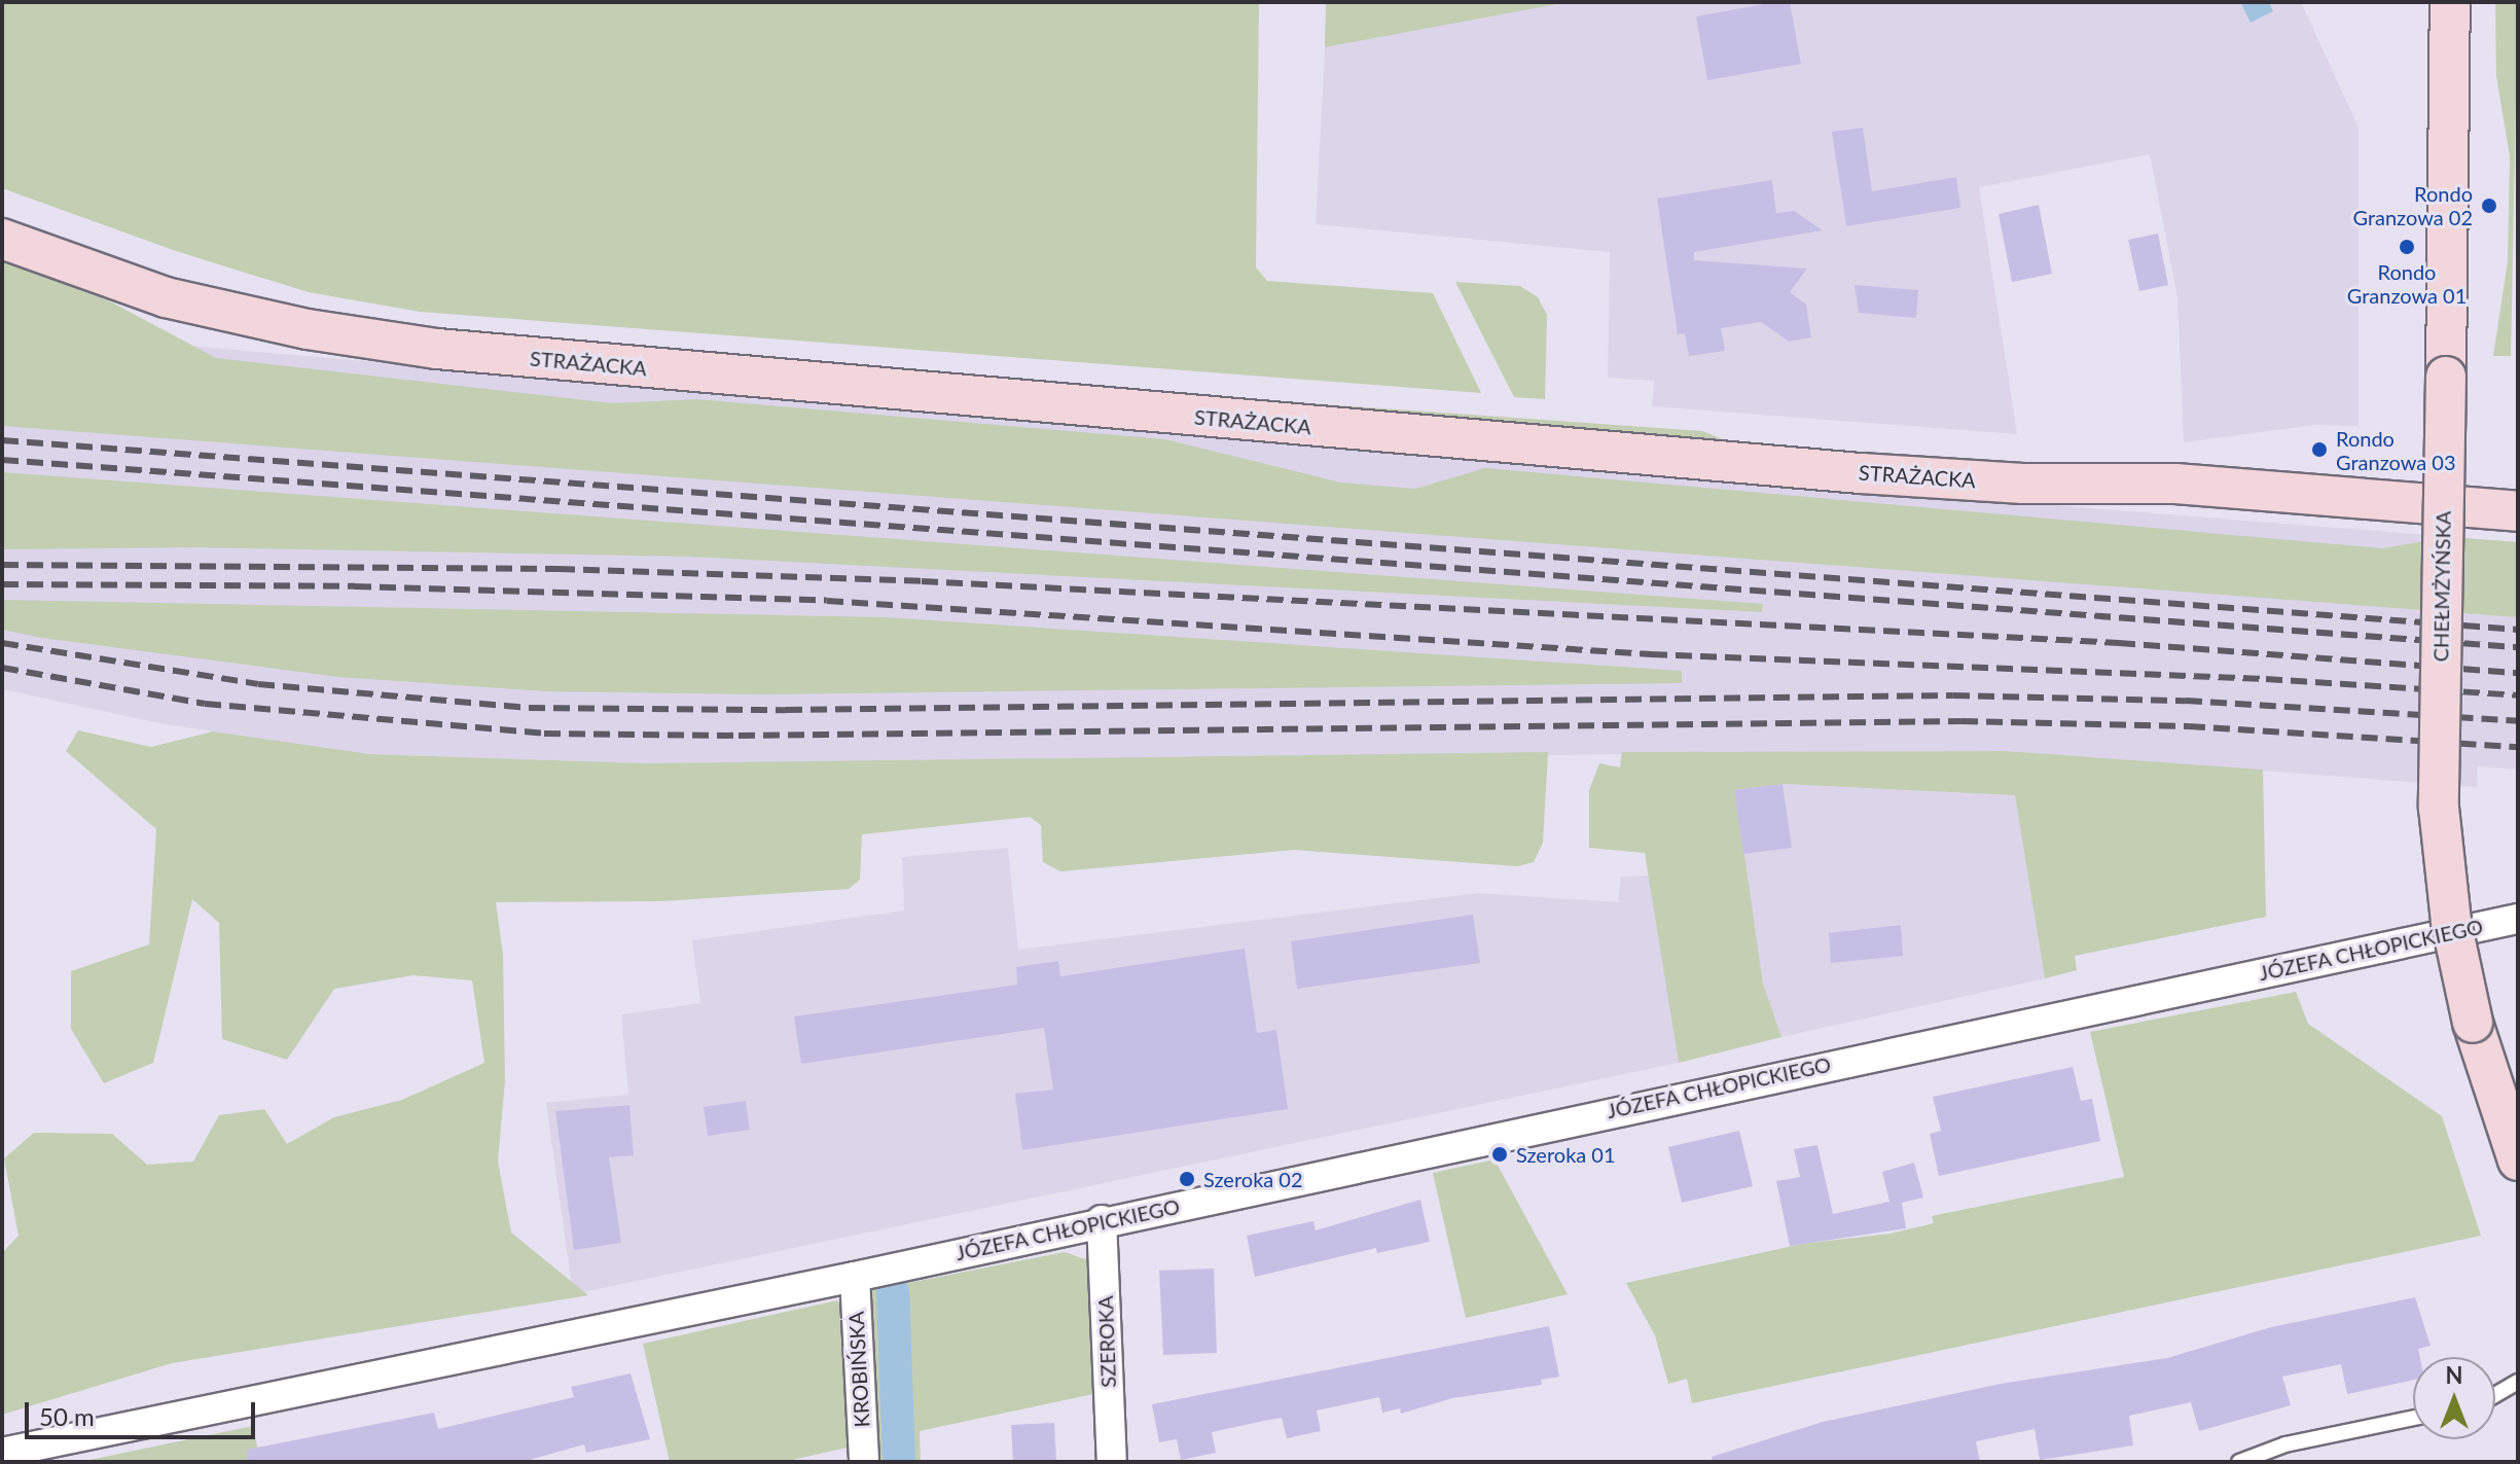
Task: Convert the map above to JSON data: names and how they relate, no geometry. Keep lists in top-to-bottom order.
{
  "streets": {
    "main road": ["STRAŻACKA", "CHEŁMŻYŃSKA"],
    "street": ["JÓZEFA CHŁOPICKIEGO", "SZEROKA", "KROBIŃSKA"]
  },
  "crossings": [
    ["JÓZEFA CHŁOPICKIEGO", "SZEROKA"],
    ["JÓZEFA CHŁOPICKIEGO", "KROBIŃSKA"]
  ],
  "places": [
    "Rondo Granzowa 02",
    "Rondo Granzowa 01",
    "Rondo Granzowa 03",
    "Szeroka 01",
    "Szeroka 02"
  ],
  "scale_bar": "50 m",
  "north": "top"
}
